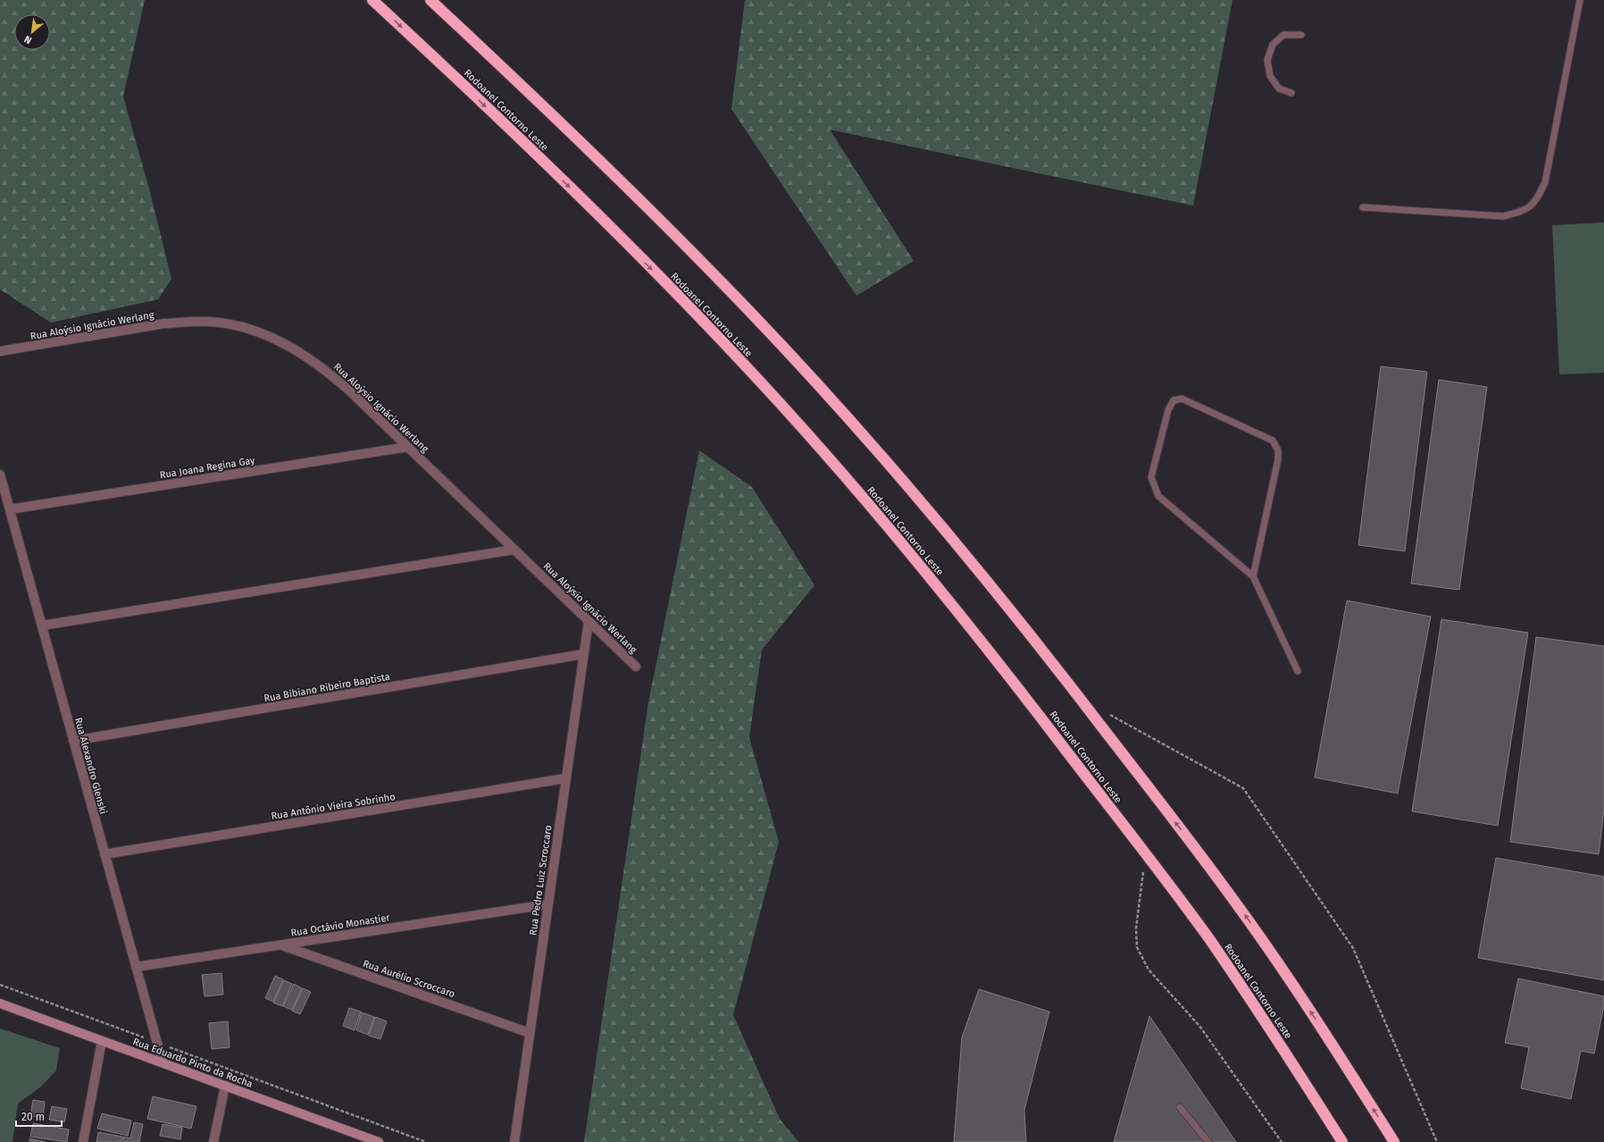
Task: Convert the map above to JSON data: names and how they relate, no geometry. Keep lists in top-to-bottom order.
{
  "streets": {
    "highway": ["Rodoanel Contorno Leste"],
    "main road": ["Rua Eduardo Pinto da Rocha"],
    "street": [
      "Rua Aloýsio Ignácio Werlang",
      "Rua Joana Regina Gay",
      "Rua Bibiano Ribeiro Baptista",
      "Rua Alexandro Glenski",
      "Rua Antônio Vieira Sobrinho",
      "Rua Pedro Luiz Scroccaro",
      "Rua Octávio Monastier",
      "Rua Aurélio Scroccaro"
    ]
  },
  "crossings": [
    ["Rua Aloýsio Ignácio Werlang", "Rua Joana Regina Gay"],
    ["Rua Aloýsio Ignácio Werlang", "Rua Pedro Luiz Scroccaro"],
    ["Rua Joana Regina Gay", "Rua Alexandro Glenski"],
    ["Rua Bibiano Ribeiro Baptista", "Rua Alexandro Glenski"],
    ["Rua Bibiano Ribeiro Baptista", "Rua Pedro Luiz Scroccaro"],
    ["Rua Alexandro Glenski", "Rua Antônio Vieira Sobrinho"],
    ["Rua Alexandro Glenski", "Rua Octávio Monastier"],
    ["Rua Alexandro Glenski", "Rua Eduardo Pinto da Rocha"],
    ["Rua Antônio Vieira Sobrinho", "Rua Pedro Luiz Scroccaro"],
    ["Rua Pedro Luiz Scroccaro", "Rua Octávio Monastier"],
    ["Rua Pedro Luiz Scroccaro", "Rua Aurélio Scroccaro"],
    ["Rua Octávio Monastier", "Rua Aurélio Scroccaro"]
  ],
  "scale_bar": "20 m",
  "north": "bottom left"
}
